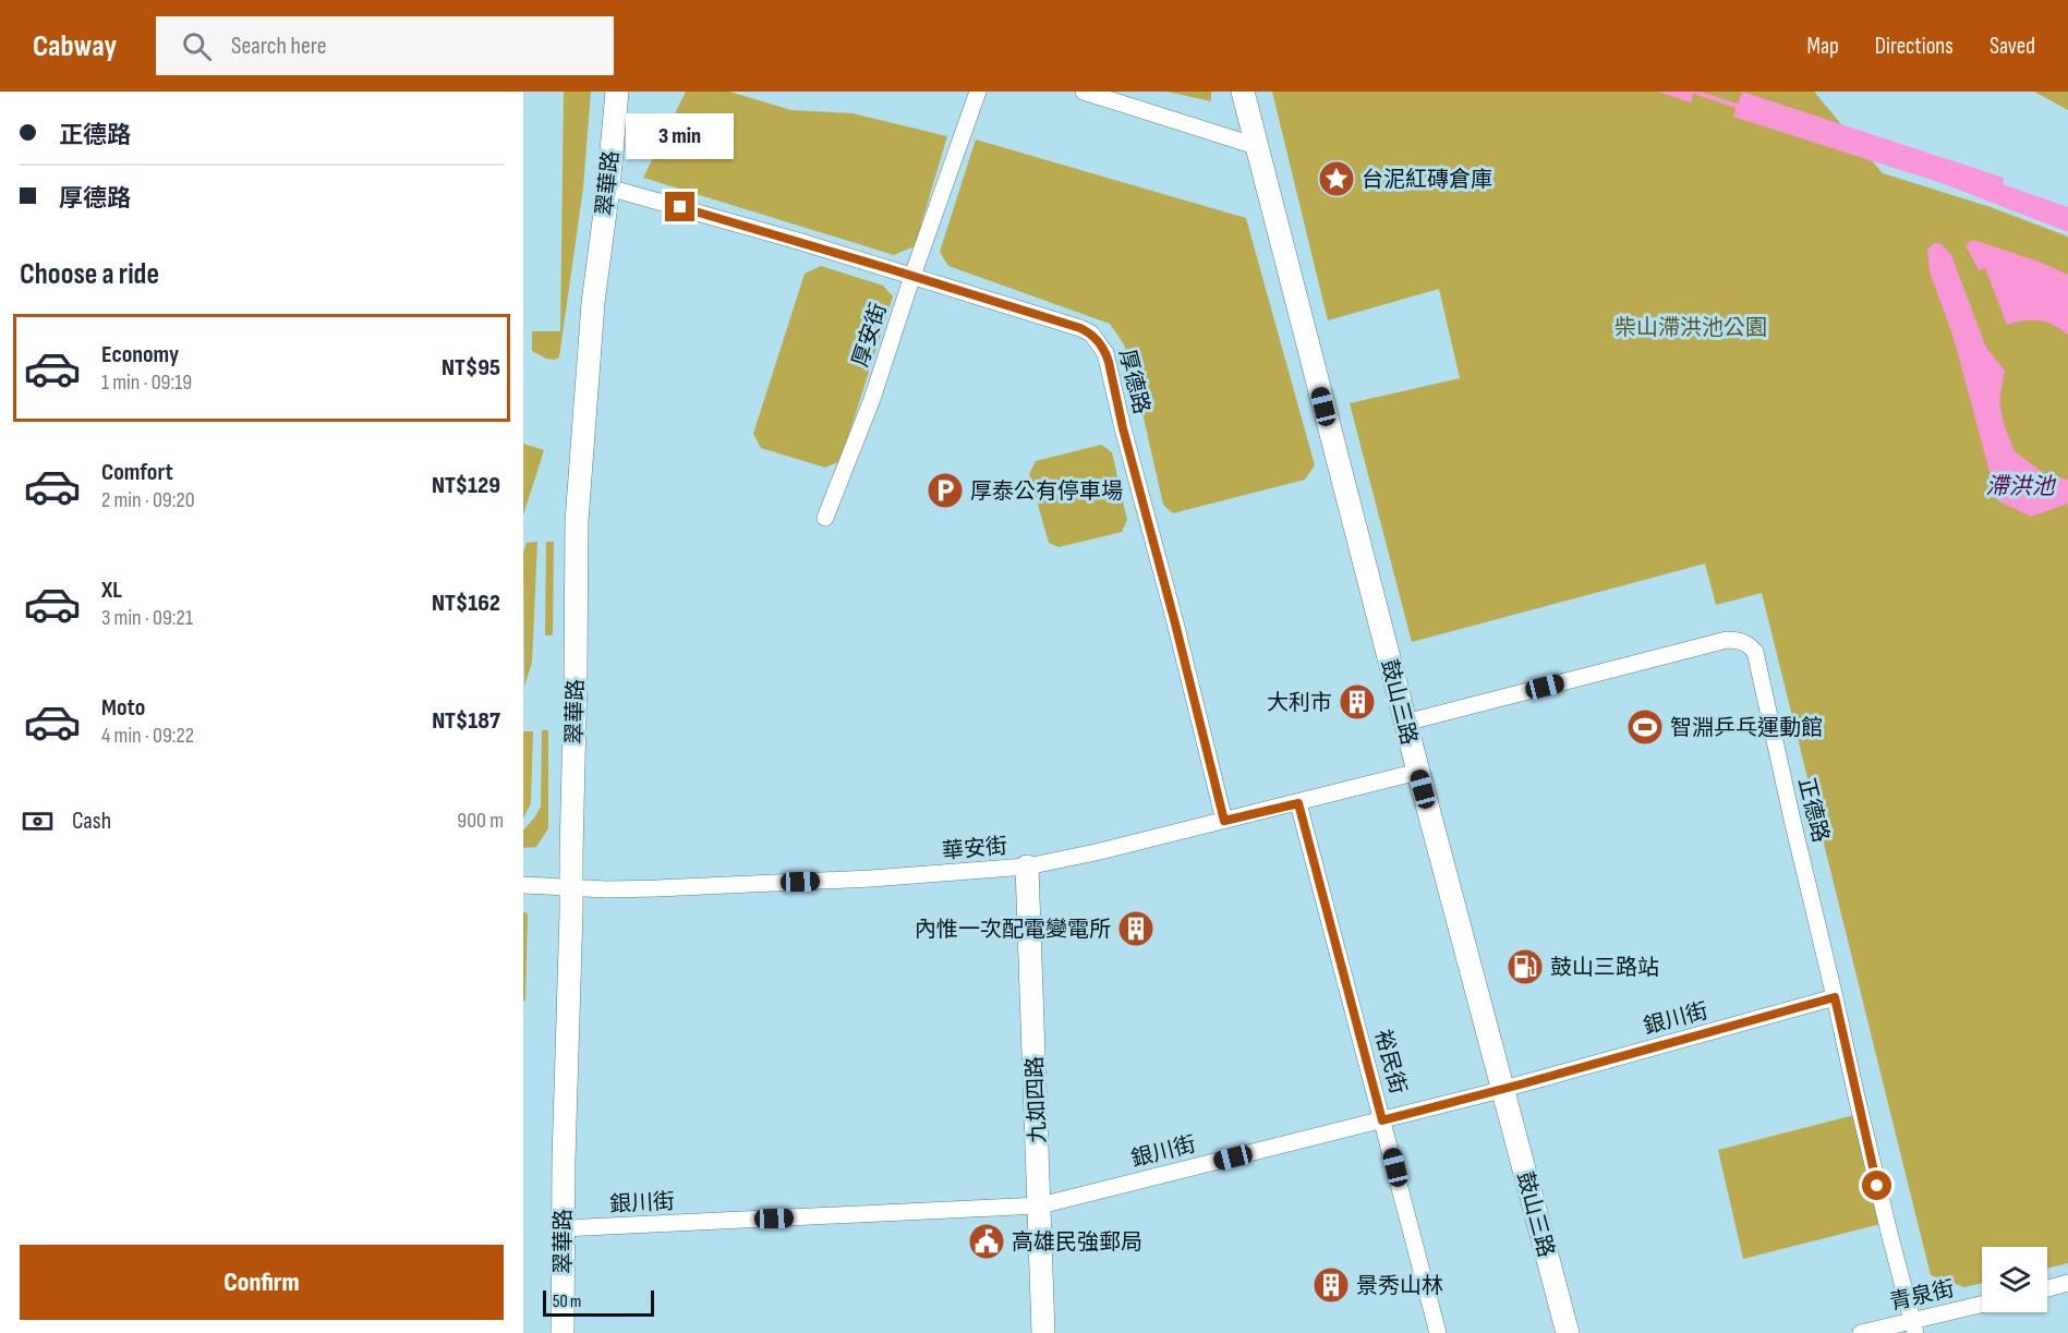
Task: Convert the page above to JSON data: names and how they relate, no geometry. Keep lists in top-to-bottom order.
{
  "streets": {
    "street": [
      "翠華路",
      "厚安街",
      "厚德路",
      "鼓山三路",
      "正德路",
      "華安街",
      "銀川街",
      "裕民街",
      "九如四路",
      "青泉街"
    ]
  },
  "crossings": [
    ["翠華路", "厚德路"],
    ["翠華路", "華安街"],
    ["翠華路", "銀川街"],
    ["厚安街", "厚德路"],
    ["厚德路", "華安街"],
    ["鼓山三路", "正德路"],
    ["鼓山三路", "華安街"],
    ["鼓山三路", "銀川街"],
    ["正德路", "銀川街"],
    ["正德路", "青泉街"],
    ["華安街", "裕民街"],
    ["華安街", "九如四路"],
    ["銀川街", "裕民街"],
    ["銀川街", "九如四路"]
  ],
  "water": ["滯洪池"],
  "parks": ["柴山滯洪池公園"],
  "places": {
    "place": ["台泥紅磚倉庫"],
    "parking": ["厚泰公有停車場"],
    "building": ["大利市", "內惟一次配電變電所", "景秀山林"],
    "sports": ["智淵乒乓運動館"],
    "fuel station": ["鼓山三路站"],
    "public building": ["高雄民強郵局"]
  },
  "scale_bar": "50 m",
  "page": {
    "header": "Cabway",
    "search": "Search here",
    "nav": ["Map", "Directions", "Saved"],
    "banner": ["正德路", "厚德路"],
    "bubble": "3 min",
    "heading": "Choose a ride",
    "list": [
      {
        "name": "Economy",
        "note": "1 min · 09:19",
        "value": "NT$95"
      },
      {
        "name": "Comfort",
        "note": "2 min · 09:20",
        "value": "NT$129"
      },
      {
        "name": "XL",
        "note": "3 min · 09:21",
        "value": "NT$162"
      },
      {
        "name": "Moto",
        "note": "4 min · 09:22",
        "value": "NT$187"
      }
    ],
    "pay": ["Cash", "900 m"],
    "buttons": "Confirm",
    "scale": "50 m"
  }
}
